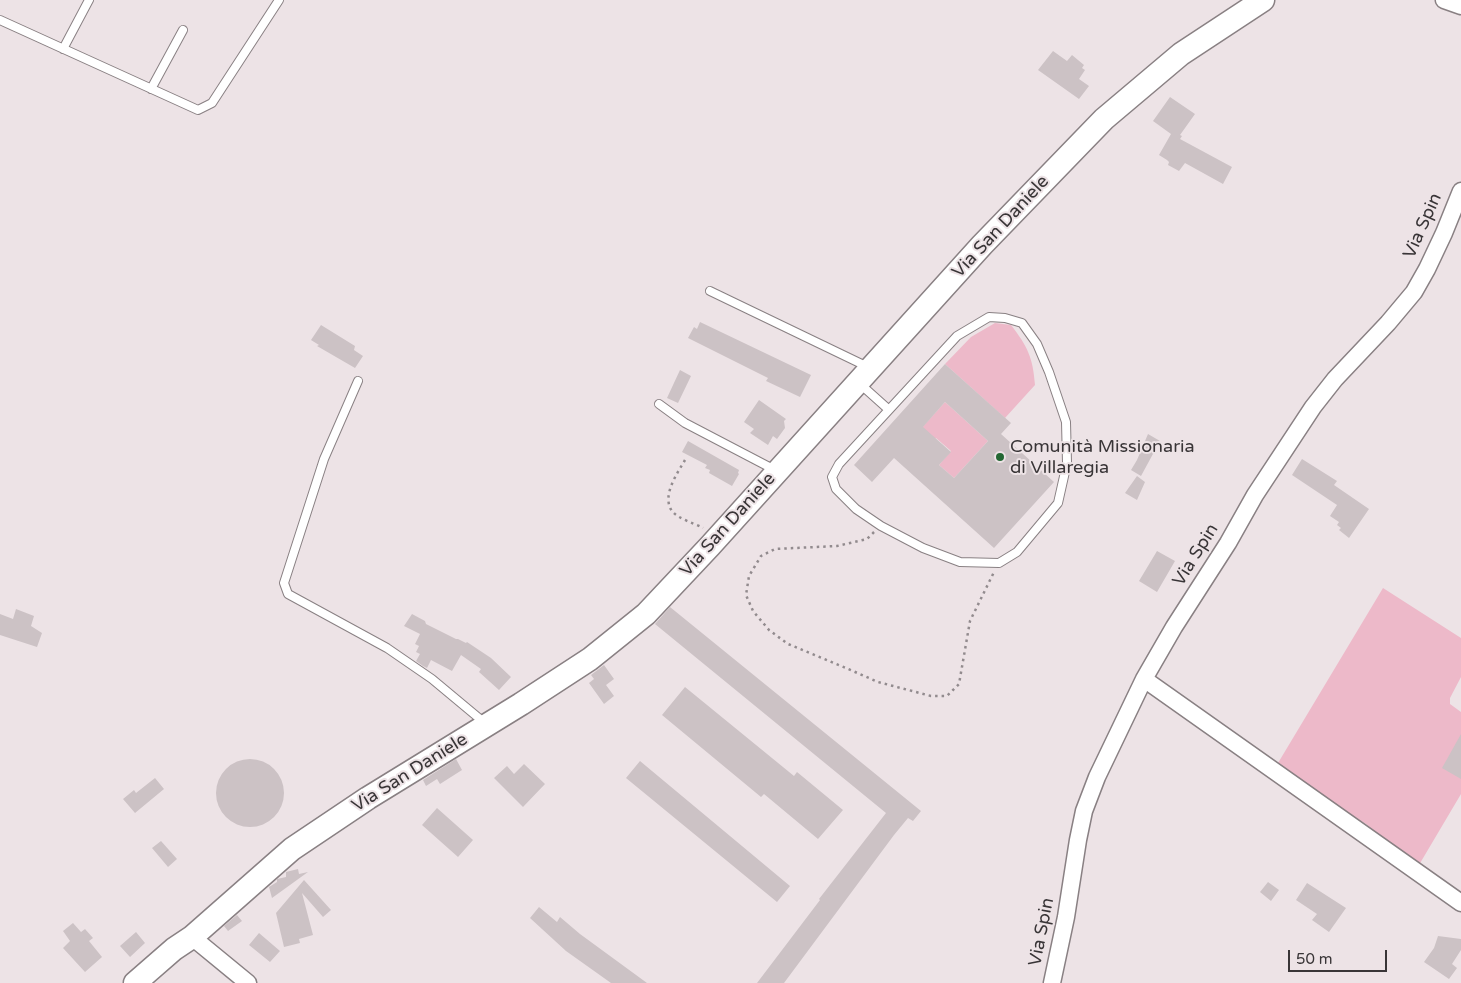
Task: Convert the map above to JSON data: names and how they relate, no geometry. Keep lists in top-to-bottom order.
{
  "streets": {
    "street": ["Via Spin", "Via San Daniele"]
  },
  "places": ["Comunità Missionaria di Villaregia"],
  "scale_bar": "50 m"
}
